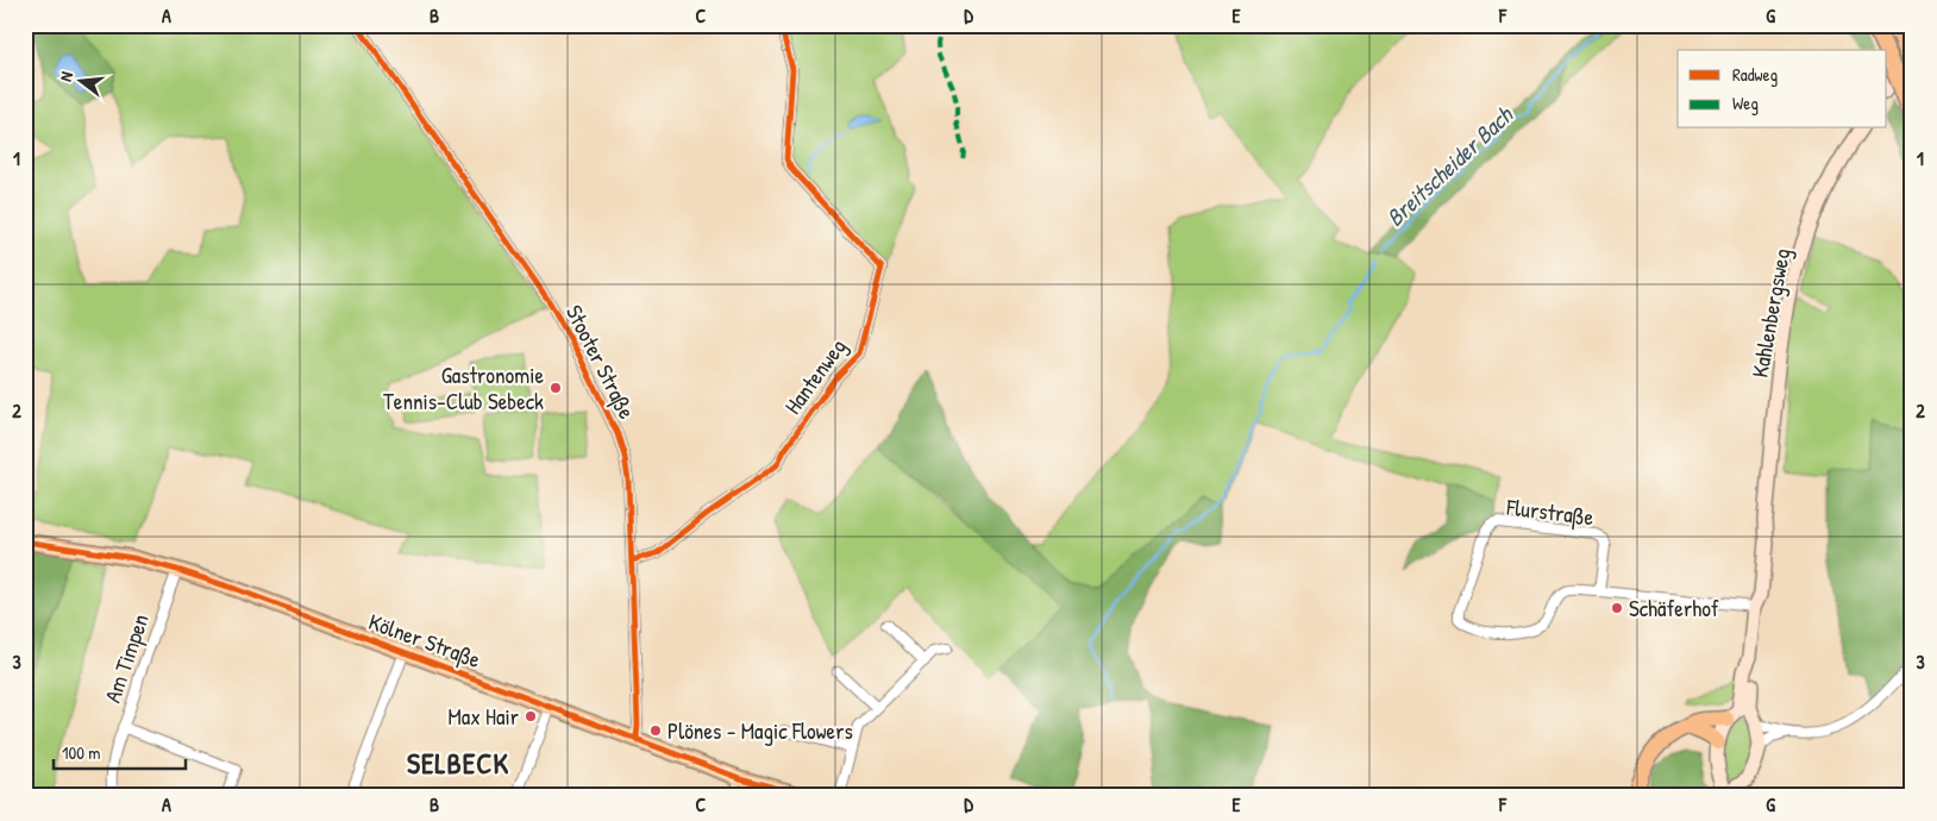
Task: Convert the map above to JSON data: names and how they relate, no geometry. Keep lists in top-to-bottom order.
{
  "streets": {
    "main road": ["Kölner Straße"],
    "street": [
      "Kahlenbergsweg",
      "Stooter Straße",
      "Hantenweg",
      "Flurstraße",
      "Am Timpen"
    ]
  },
  "crossings": [
    ["Kahlenbergsweg", "Flurstraße"],
    ["Stooter Straße", "Hantenweg"],
    ["Stooter Straße", "Kölner Straße"],
    ["Kölner Straße", "Am Timpen"]
  ],
  "districts": ["SELBECK"],
  "water": ["Breitscheider Bach"],
  "places": [
    "Gastronomie Tennis-Club Sebeck",
    "Schäferhof",
    "Max Hair",
    "Plönes - Magic Flowers"
  ],
  "legend": ["Radweg", "Weg"],
  "scale_bar": "100 m",
  "north": "left",
  "grid": {
    "columns": [
      "A",
      "B",
      "C",
      "D",
      "E",
      "F",
      "G"
    ],
    "rows": ["1", "2", "3"]
  }
}
